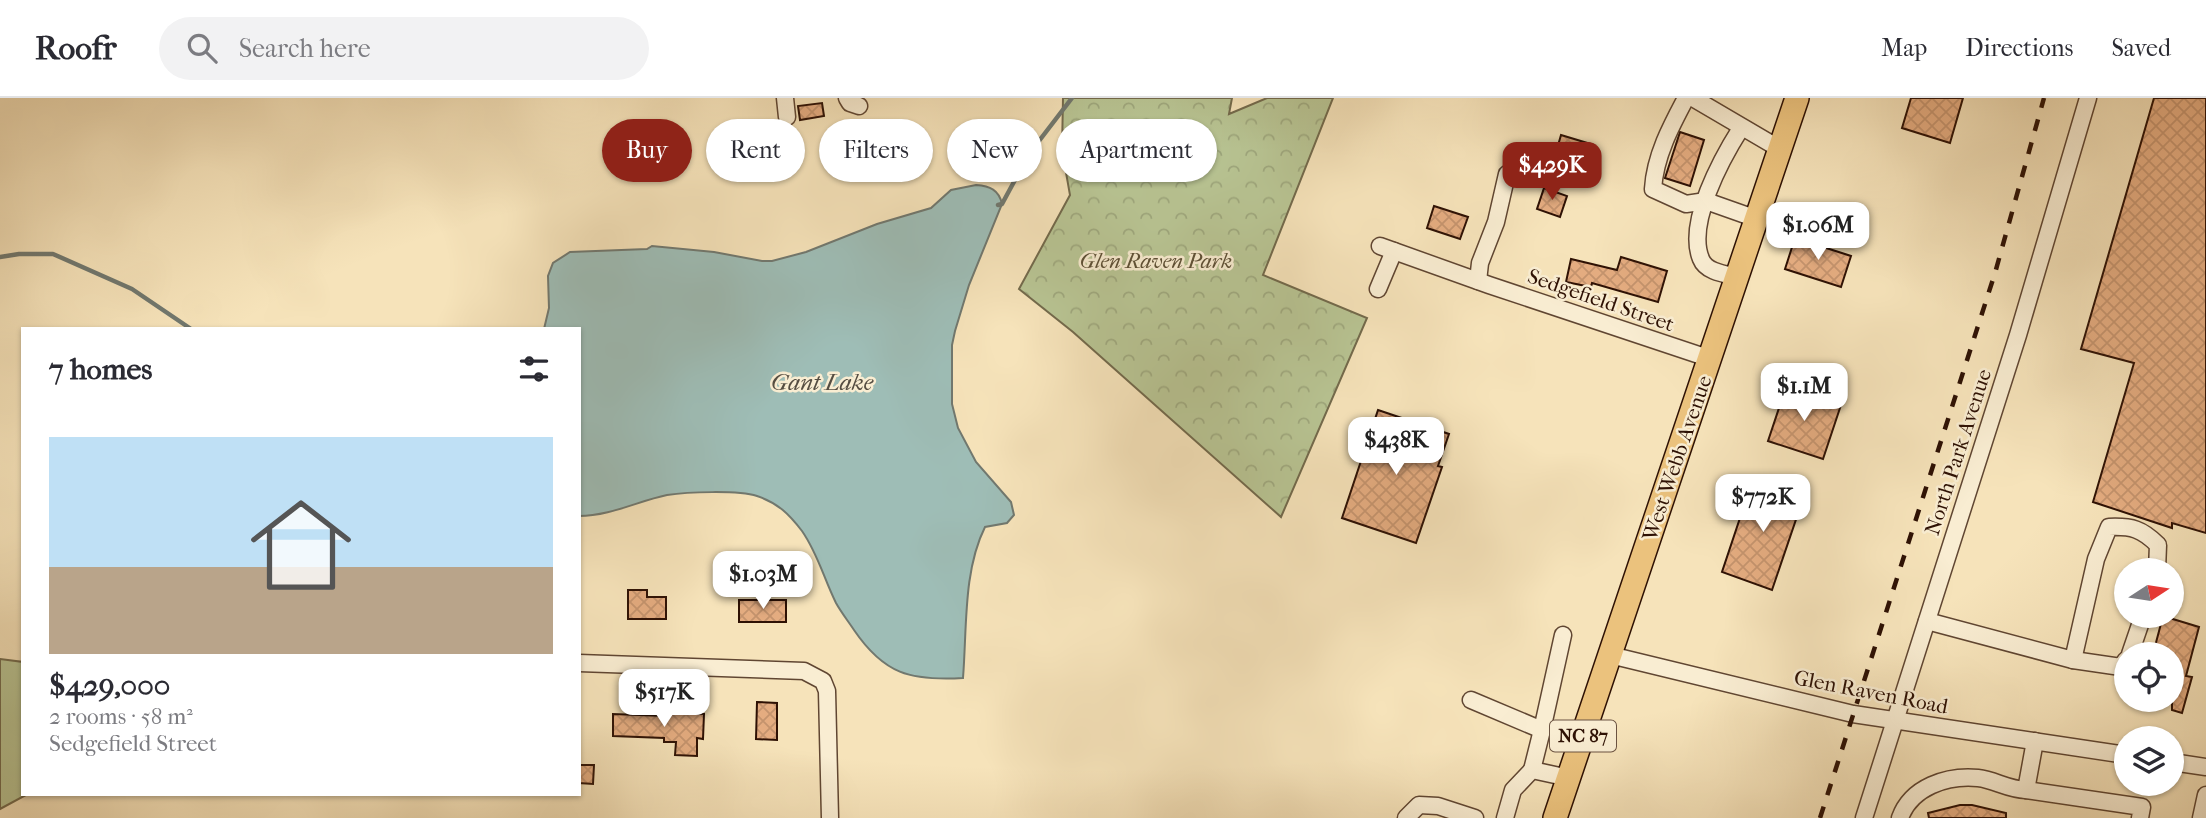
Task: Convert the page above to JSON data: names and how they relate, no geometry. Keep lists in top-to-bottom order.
{
  "streets": {
    "highway": ["West Webb Avenue", "NC 87"],
    "street": ["Sedgefield Street", "North Park Avenue", "Glen Raven Road"]
  },
  "crossings": [
    ["Sedgefield Street", "West Webb Avenue"],
    ["North Park Avenue", "Glen Raven Road"],
    ["West Webb Avenue", "Glen Raven Road"]
  ],
  "water": ["Gant Lake"],
  "parks": ["Glen Raven Park"],
  "north": "right",
  "page": {
    "header": "Roofr",
    "search": "Search here",
    "nav": ["Map", "Directions", "Saved"],
    "chip": [
      "Buy",
      "Rent",
      "Filters",
      "New",
      "Apartment"
    ],
    "price": [
      "$429K",
      "$1.06M",
      "$1.1M",
      "$438K",
      "$772K",
      "$1.03M",
      "$517K"
    ],
    "heading": "7 homes",
    "list": [
      {
        "name": "$429,000",
        "note": "2 rooms · 58 m² · Sedgefield Street"
      }
    ]
  }
}
